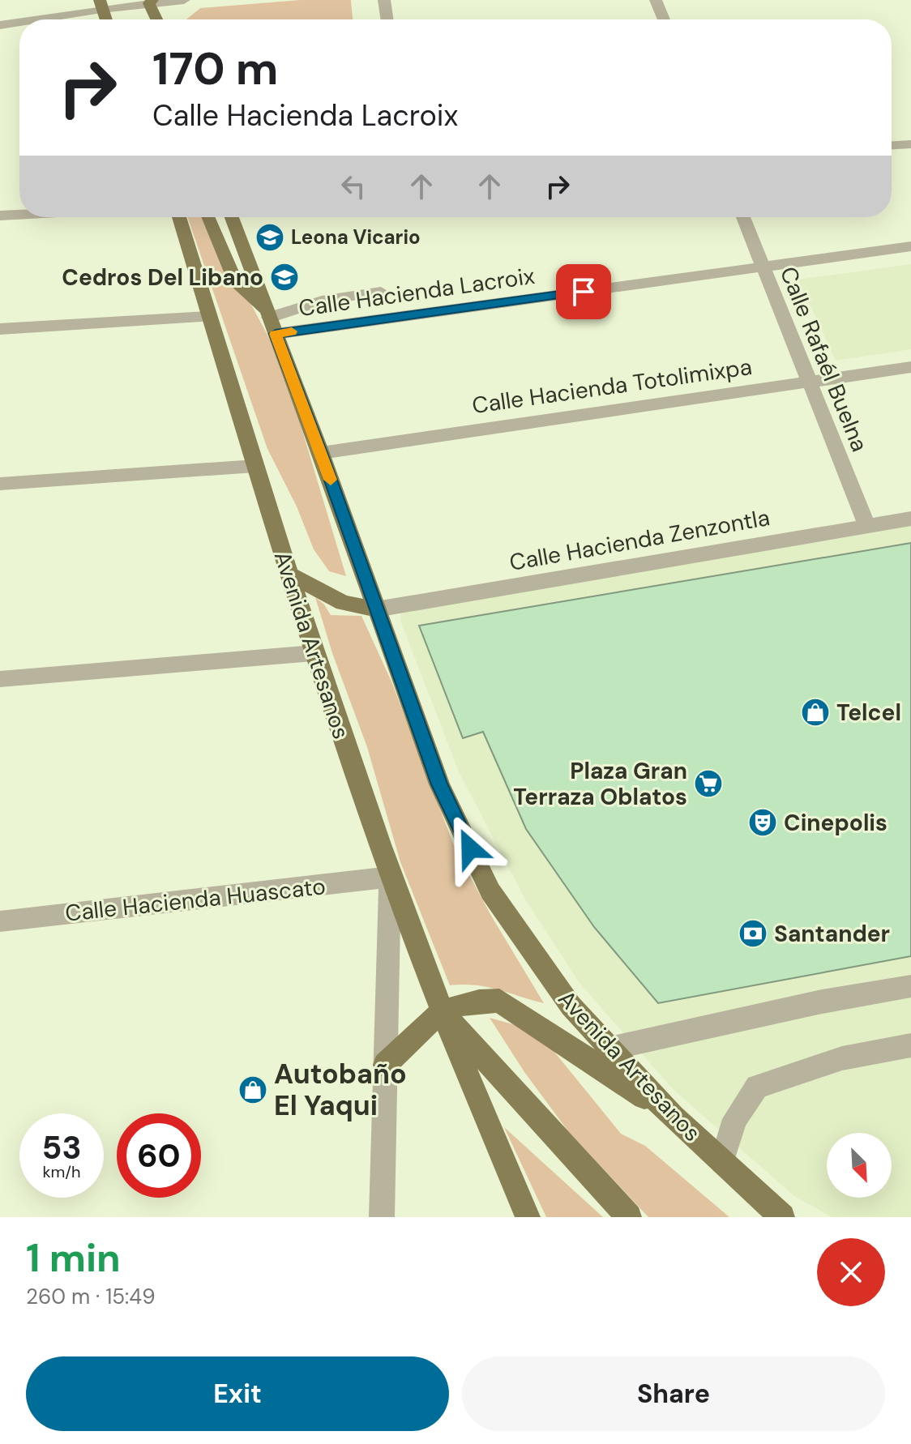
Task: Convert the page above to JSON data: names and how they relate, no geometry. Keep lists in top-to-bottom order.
{
  "streets": {
    "main road": ["Avenida Artesanos"],
    "street": [
      "Calle Hacienda Lacroix",
      "Calle Rafaél Buelna",
      "Calle Hacienda Totolimixpa",
      "Calle Hacienda Zenzontla",
      "Calle Hacienda Huascato"
    ]
  },
  "crossings": [
    ["Calle Hacienda Lacroix", "Calle Rafaél Buelna"],
    ["Calle Hacienda Lacroix", "Avenida Artesanos"],
    ["Calle Rafaél Buelna", "Calle Hacienda Totolimixpa"],
    ["Calle Rafaél Buelna", "Calle Hacienda Zenzontla"],
    ["Calle Hacienda Totolimixpa", "Avenida Artesanos"],
    ["Calle Hacienda Zenzontla", "Avenida Artesanos"],
    ["Avenida Artesanos", "Calle Hacienda Huascato"]
  ],
  "places": {
    "school or university": ["Leona Vicario", "Cedros Del Libano"],
    "shop": ["Telcel", "Autobaño El Yaqui"],
    "supermarket": ["Plaza Gran Terraza Oblatos"],
    "theatre": ["Cinepolis"],
    "bank": ["Santander"]
  },
  "north": "bottom right",
  "page": {
    "turn": ["170 m", "Calle Hacienda Lacroix"],
    "speed": "53 km/h",
    "limit": "60",
    "heading": ["1 min", "260 m · 15:49"],
    "buttons": ["Exit", "Share"]
  }
}
